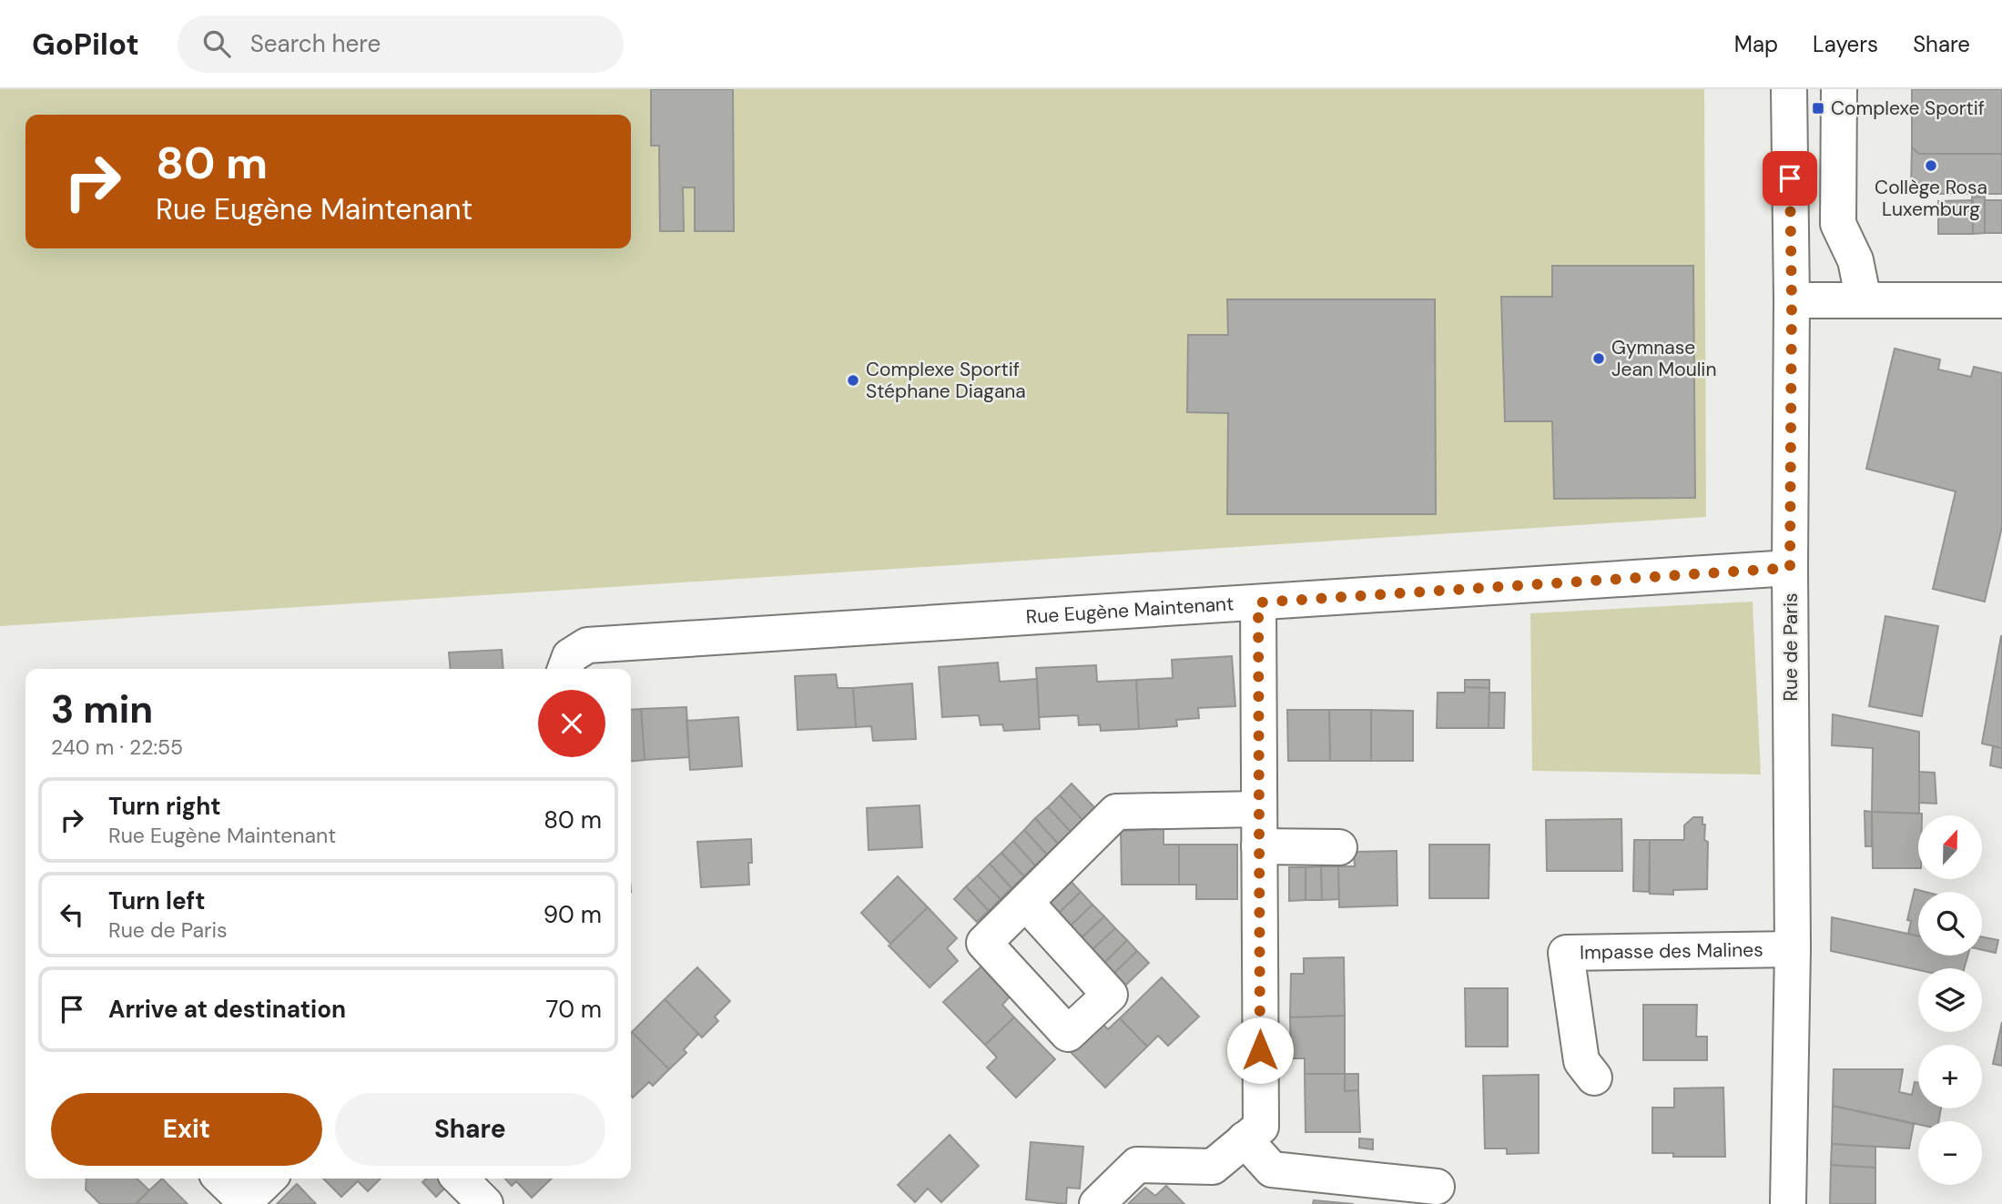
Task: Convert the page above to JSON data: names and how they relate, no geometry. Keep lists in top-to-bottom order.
{
  "streets": {
    "street": ["Rue Eugène Maintenant", "Rue de Paris", "Impasse des Malines"]
  },
  "crossings": [
    ["Rue Eugène Maintenant", "Rue de Paris"],
    ["Rue de Paris", "Impasse des Malines"]
  ],
  "places": {
    "transit": ["Complexe Sportif"],
    "other": ["Collège Rosa Luxemburg", "Gymnase Jean Moulin", "Complexe Sportif Stéphane Diagana"]
  },
  "north": "top",
  "page": {
    "header": "GoPilot",
    "search": "Search here",
    "nav": ["Map", "Layers", "Share"],
    "turn": ["80 m", "Rue Eugène Maintenant"],
    "heading": ["3 min", "240 m · 22:55"],
    "list": [
      {
        "name": "Turn right",
        "note": "Rue Eugène Maintenant",
        "value": "80 m"
      },
      {
        "name": "Turn left",
        "note": "Rue de Paris",
        "value": "90 m"
      },
      {
        "name": "Arrive at destination",
        "value": "70 m"
      }
    ],
    "map_buttons": ["+", "−"],
    "buttons": ["Exit", "Share"]
  }
}
